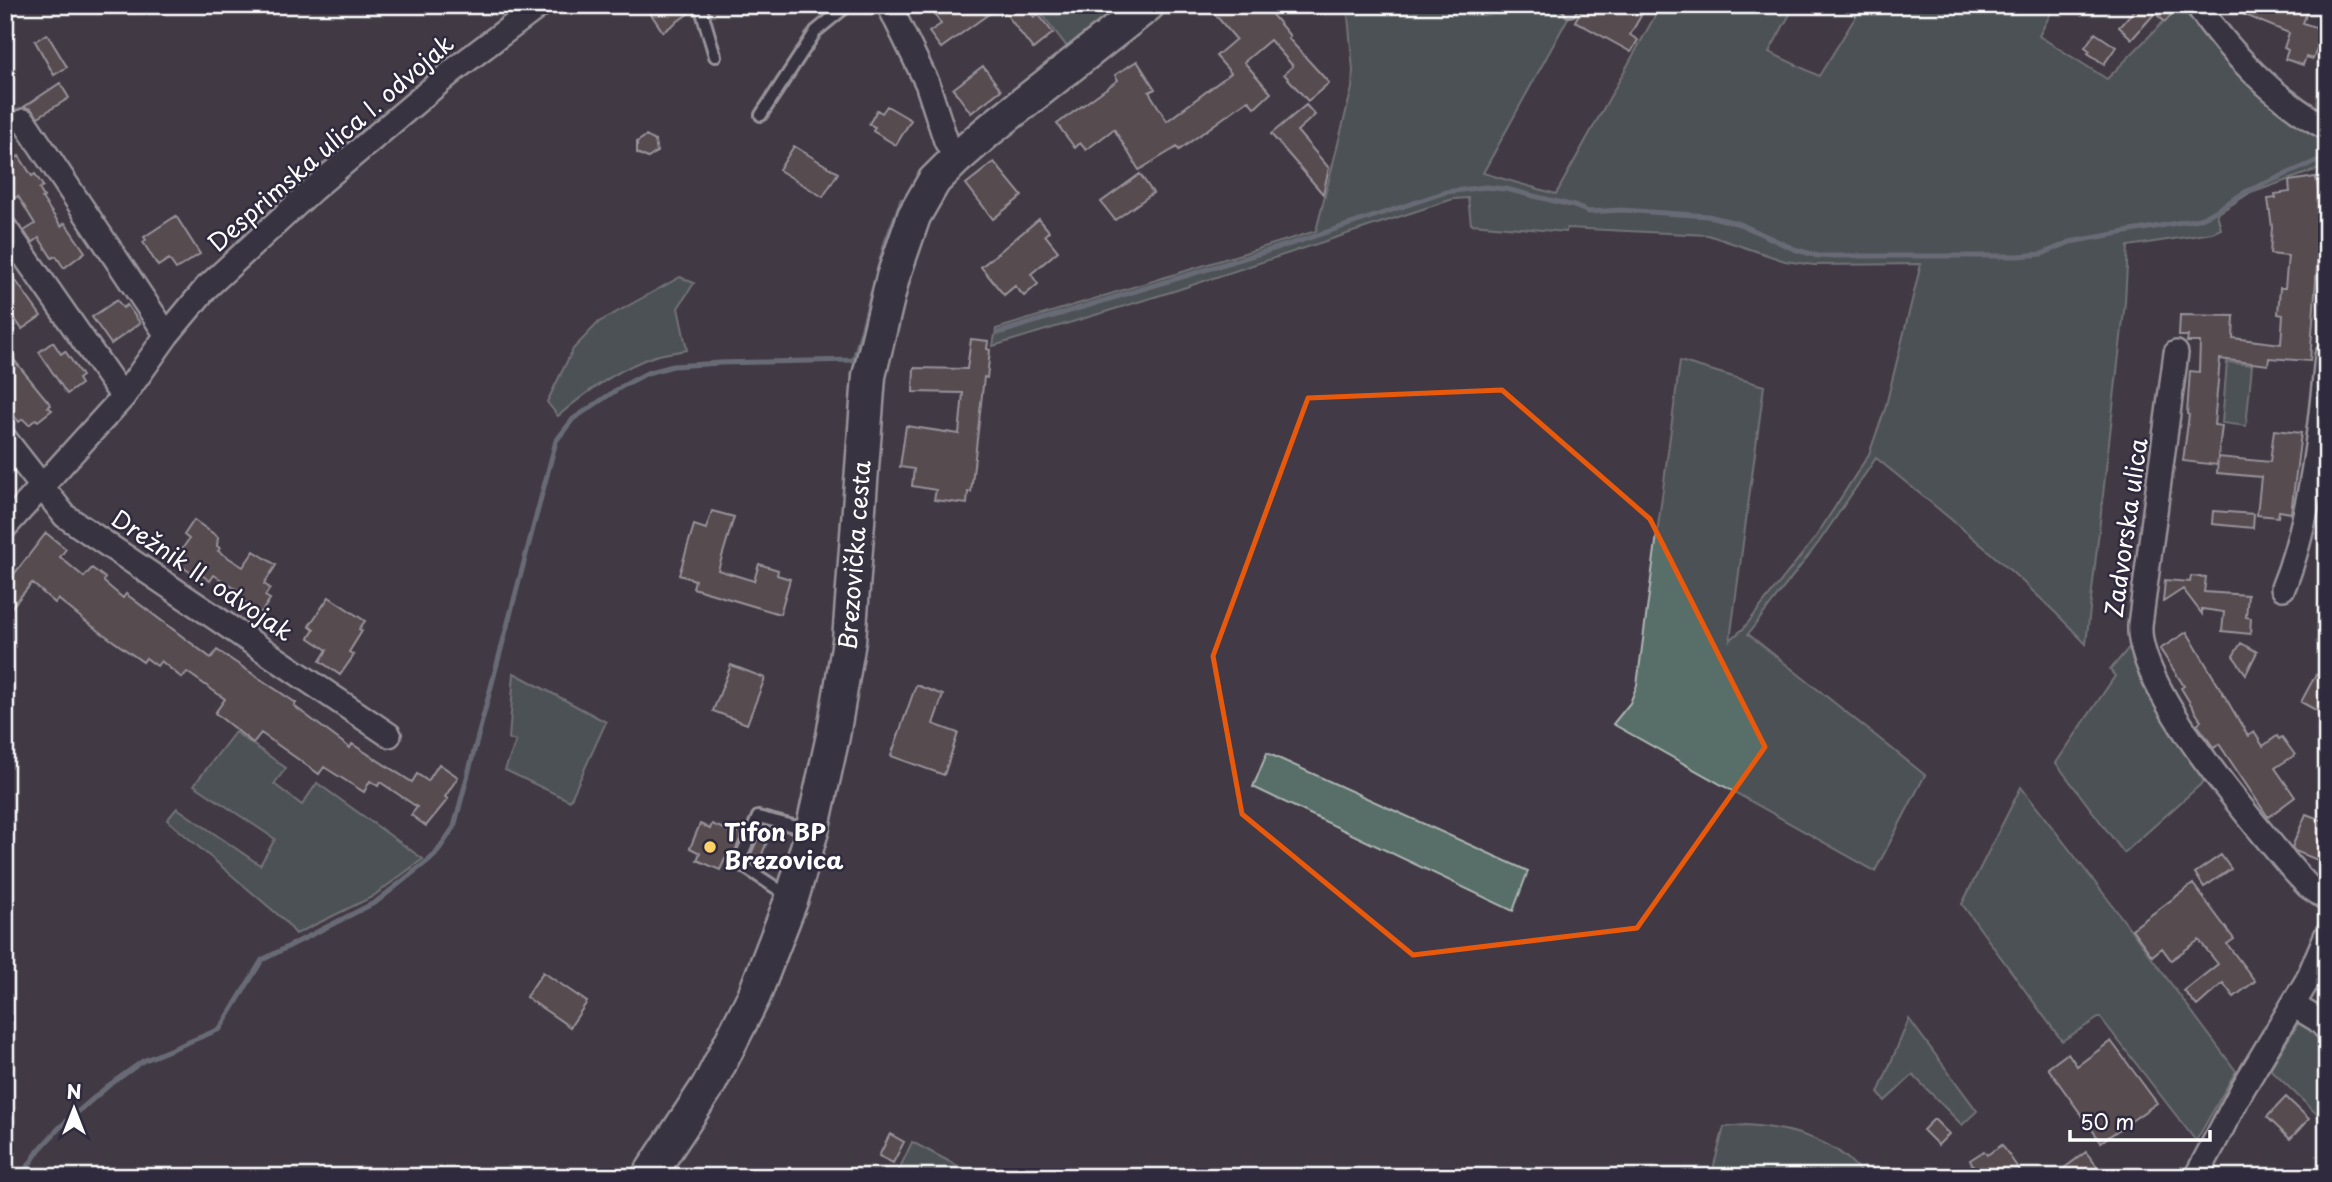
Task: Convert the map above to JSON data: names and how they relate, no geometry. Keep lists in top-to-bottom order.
{
  "streets": {
    "main road": ["Brezovička cesta"],
    "street": ["Desprimska ulica I. odvojak", "Zadvorska ulica", "Drežnik II. odvojak"]
  },
  "crossings": [
    ["Desprimska ulica I. odvojak", "Drežnik II. odvojak"]
  ],
  "places": ["Tifon BP Brezovica"],
  "scale_bar": "50 m",
  "north": "top"
}
